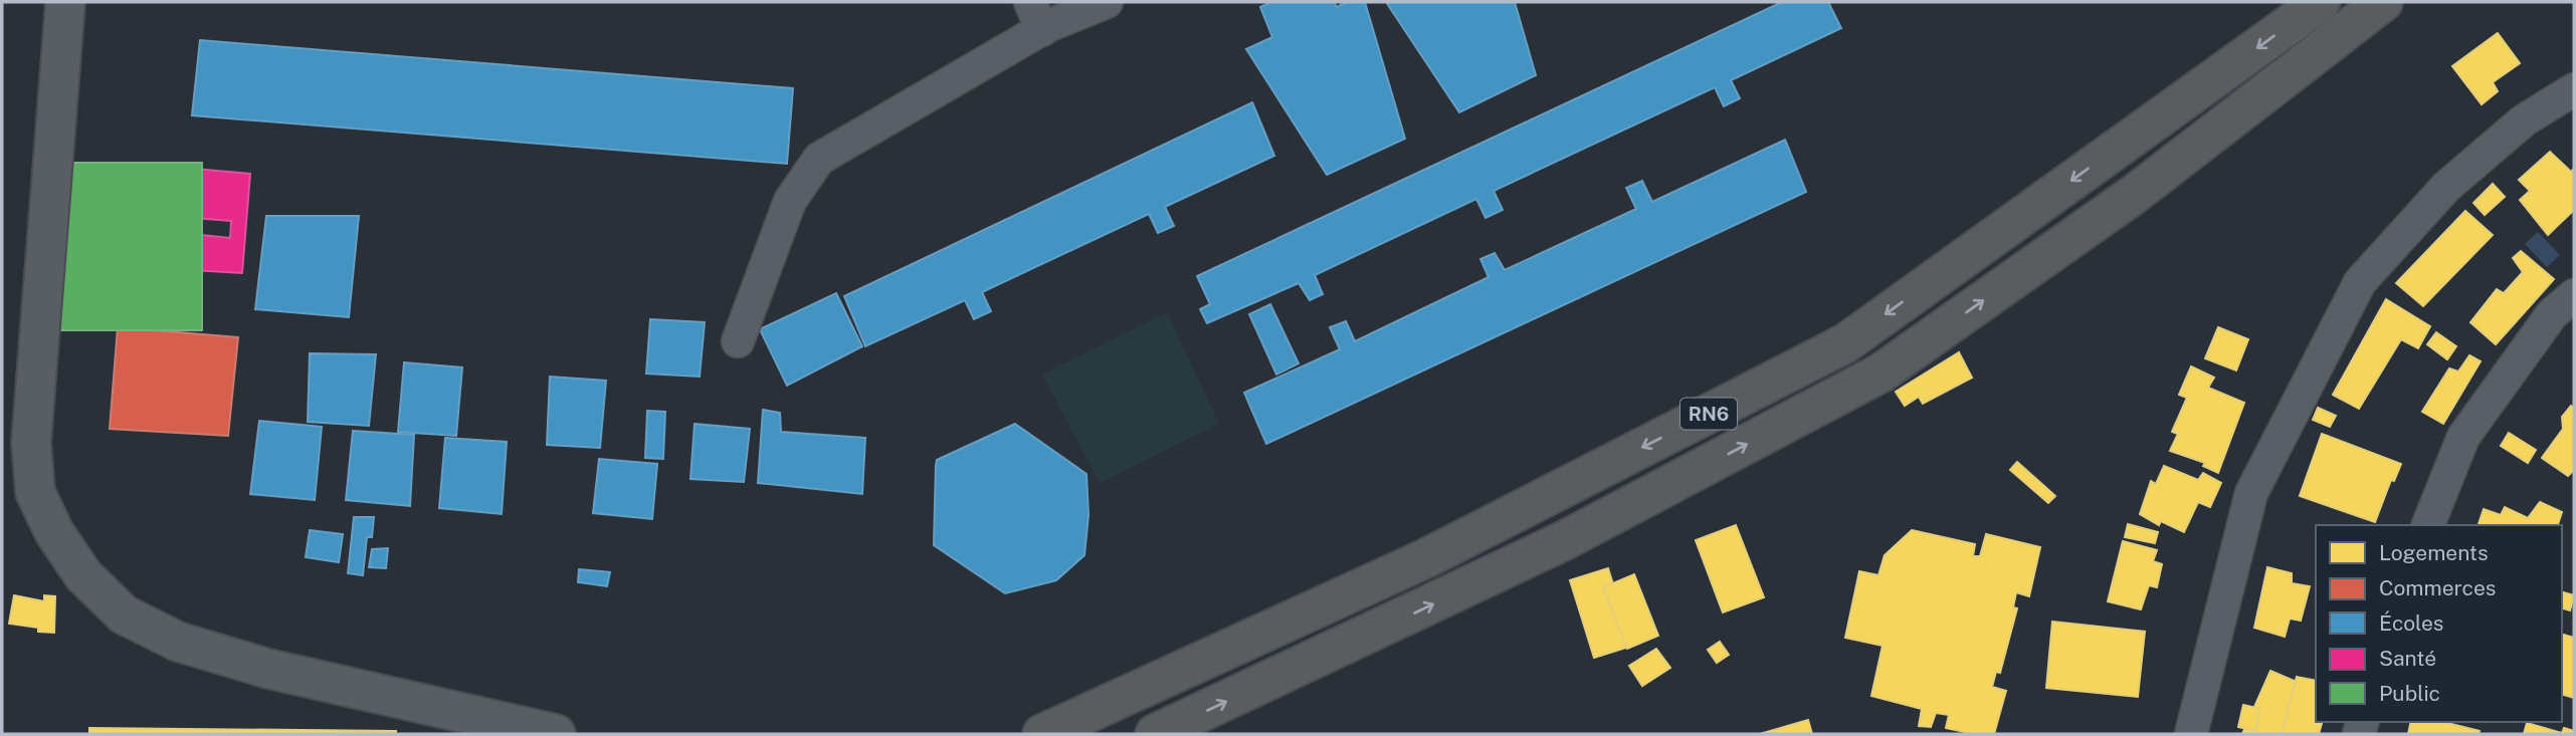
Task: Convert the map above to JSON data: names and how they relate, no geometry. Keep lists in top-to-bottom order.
{
  "streets": {
    "highway": ["RN6"]
  },
  "legend": [
    "Logements",
    "Commerces",
    "Écoles",
    "Santé",
    "Public"
  ]
}
